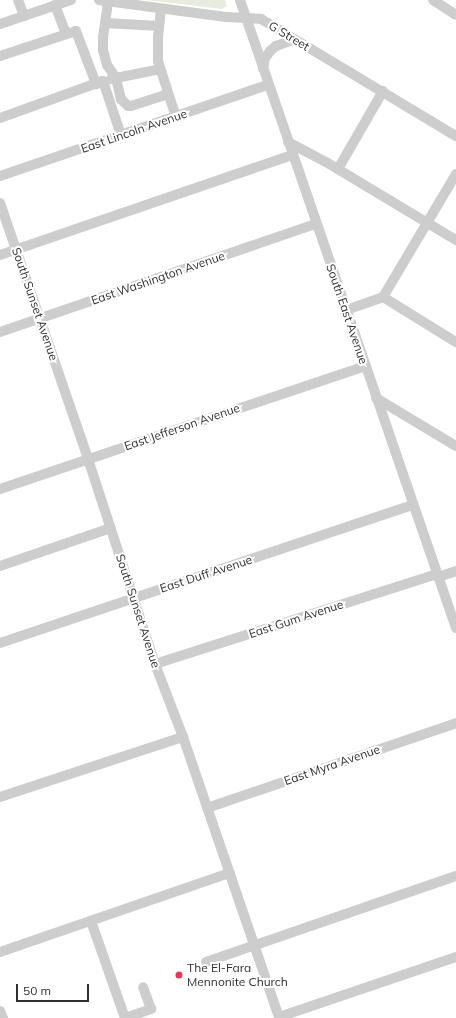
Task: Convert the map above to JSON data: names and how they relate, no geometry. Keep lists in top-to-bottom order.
{
  "streets": {
    "street": [
      "G Street",
      "East Lincoln Avenue",
      "East Washington Avenue",
      "South Sunset Avenue",
      "South East Avenue",
      "East Jefferson Avenue",
      "East Duff Avenue",
      "East Gum Avenue",
      "East Myra Avenue"
    ]
  },
  "crossings": [
    ["G Street", "South East Avenue"],
    ["East Lincoln Avenue", "South East Avenue"],
    ["East Washington Avenue", "South Sunset Avenue"],
    ["East Washington Avenue", "South East Avenue"],
    ["South Sunset Avenue", "East Jefferson Avenue"],
    ["South Sunset Avenue", "East Duff Avenue"],
    ["South Sunset Avenue", "East Gum Avenue"],
    ["South Sunset Avenue", "East Myra Avenue"],
    ["South East Avenue", "East Jefferson Avenue"],
    ["South East Avenue", "East Duff Avenue"],
    ["South East Avenue", "East Gum Avenue"]
  ],
  "places": ["The El-Fara Mennonite Church"],
  "scale_bar": "50 m"
}
